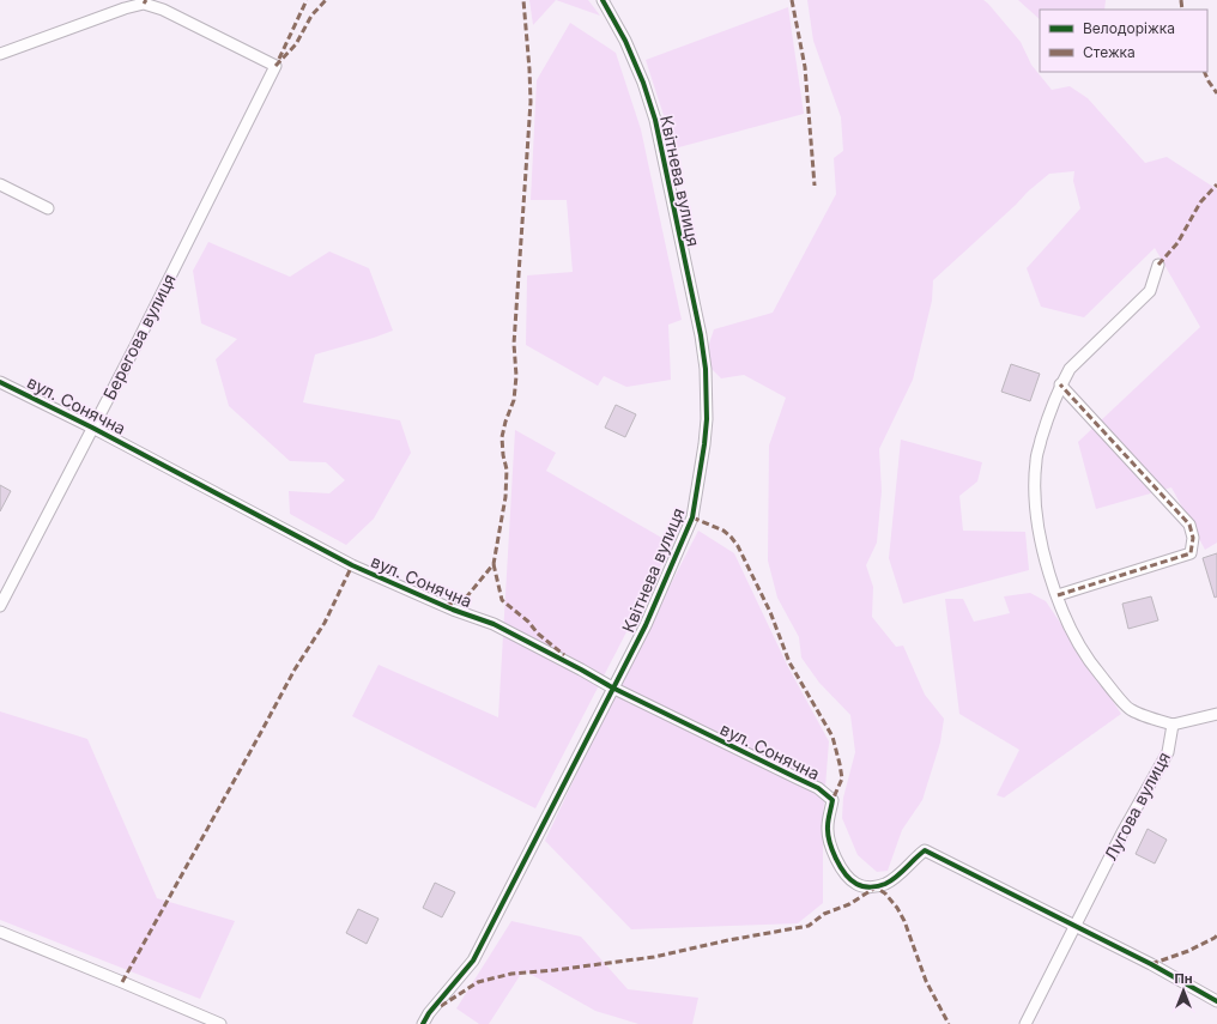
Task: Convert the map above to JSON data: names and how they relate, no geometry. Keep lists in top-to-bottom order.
{
  "streets": {
    "street": [
      "Квітнева вулиця",
      "Берегова вулиця",
      "вул. Сонячна",
      "Лугова вулиця"
    ]
  },
  "crossings": [
    ["Квітнева вулиця", "вул. Сонячна"],
    ["Берегова вулиця", "вул. Сонячна"],
    ["вул. Сонячна", "Лугова вулиця"]
  ],
  "legend": ["Велодоріжка", "Стежка"],
  "north": "top"
}
